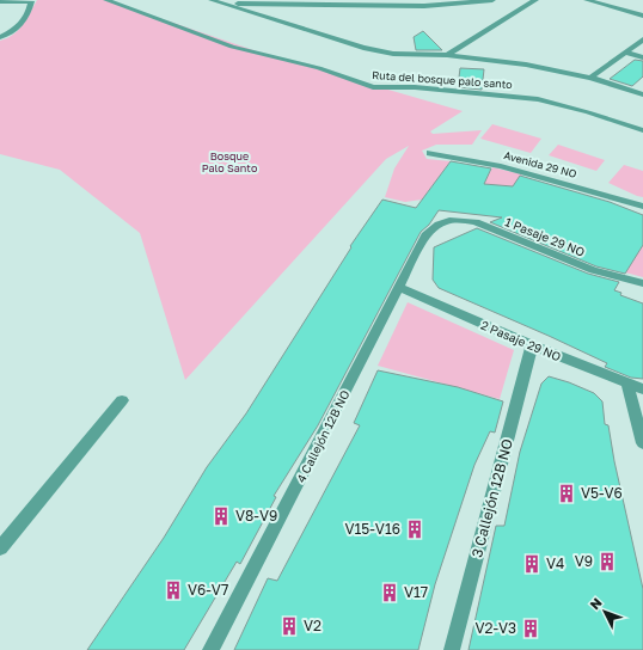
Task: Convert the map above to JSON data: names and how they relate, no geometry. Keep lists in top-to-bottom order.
{
  "streets": {
    "street": [
      "Ruta del bosque palo santo",
      "Avenida 29 NO",
      "1 Pasaje 29 NO",
      "2 Pasaje 29 NO",
      "4 Callejón 12B NO",
      "3 Callejón 12B NO"
    ]
  },
  "crossings": [
    ["1 Pasaje 29 NO", "4 Callejón 12B NO"],
    ["2 Pasaje 29 NO", "4 Callejón 12B NO"],
    ["2 Pasaje 29 NO", "3 Callejón 12B NO"]
  ],
  "parks": ["Bosque Palo Santo"],
  "places": {
    "building": [
      "V5-V6",
      "V8-V9",
      "V15-V16",
      "V9",
      "V4",
      "V6-V7",
      "V17",
      "V2",
      "V2-V3"
    ]
  },
  "north": "top left"
}
